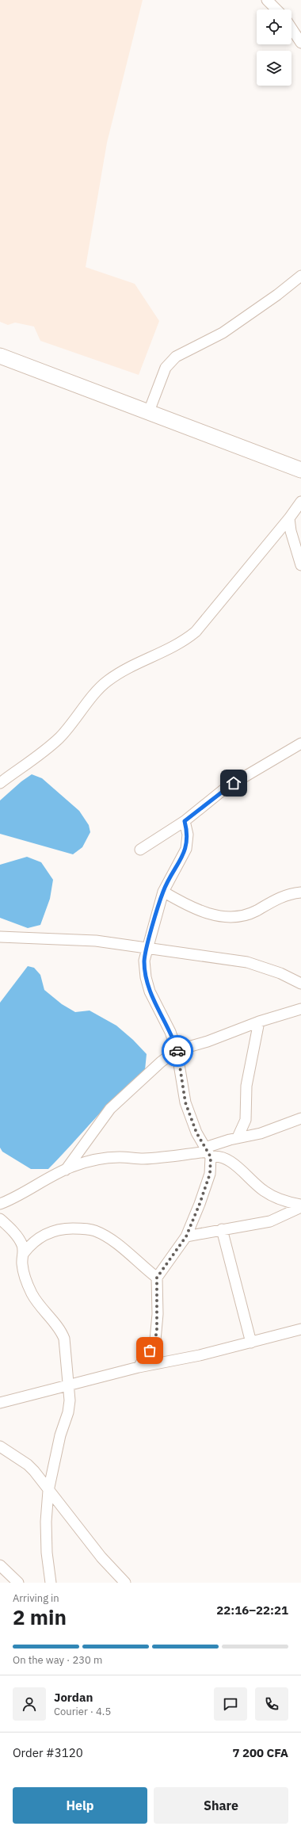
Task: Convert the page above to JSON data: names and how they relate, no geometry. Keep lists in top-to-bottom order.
{
  "page": {
    "heading": ["2 min", "Arriving in", "22:16–22:21"],
    "panel": [
      "Jordan",
      "Courier · 4.5",
      "Order #3120",
      "7 200 CFA"
    ],
    "bar": "On the way · 230 m",
    "buttons": ["Help", "Share"]
  }
}
